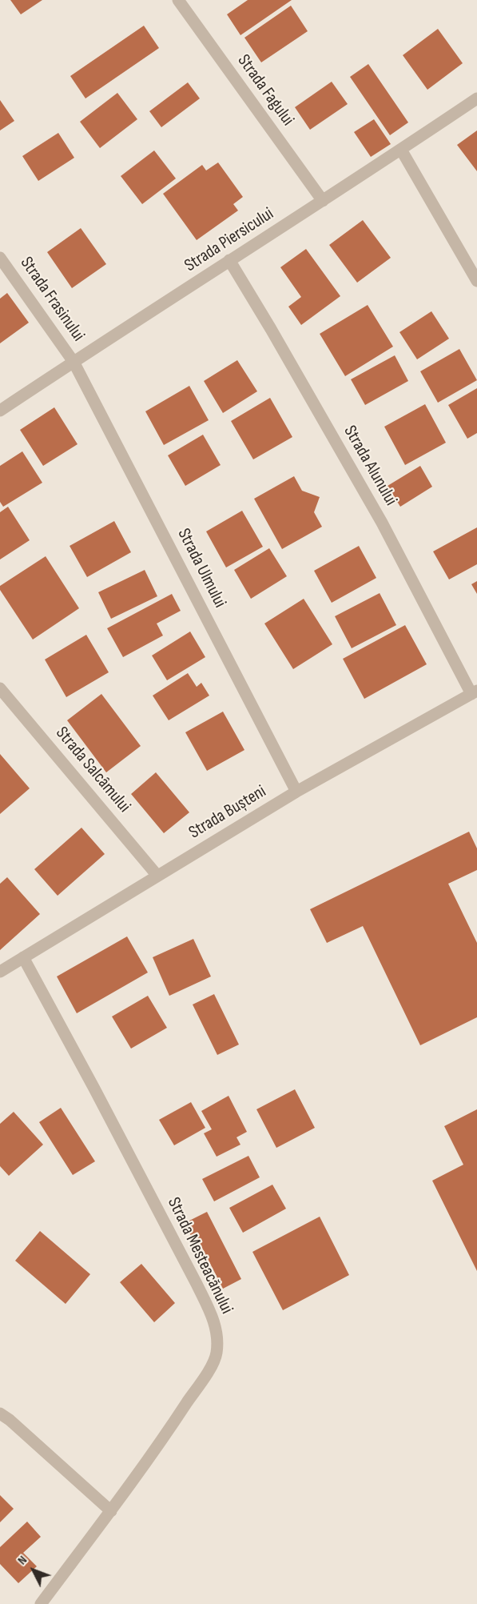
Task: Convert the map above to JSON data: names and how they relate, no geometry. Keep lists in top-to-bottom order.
{
  "streets": {
    "street": [
      "Strada Fagului",
      "Strada Piersicului",
      "Strada Frasinului",
      "Strada Alunului",
      "Strada Ulmului",
      "Strada Salcâmului",
      "Strada Bușteni",
      "Strada Mesteacănului"
    ]
  },
  "crossings": [
    ["Strada Fagului", "Strada Piersicului"],
    ["Strada Piersicului", "Strada Frasinului"],
    ["Strada Piersicului", "Strada Alunului"],
    ["Strada Piersicului", "Strada Ulmului"],
    ["Strada Frasinului", "Strada Ulmului"],
    ["Strada Alunului", "Strada Bușteni"],
    ["Strada Ulmului", "Strada Bușteni"],
    ["Strada Salcâmului", "Strada Bușteni"],
    ["Strada Bușteni", "Strada Mesteacănului"]
  ],
  "north": "top left"
}
